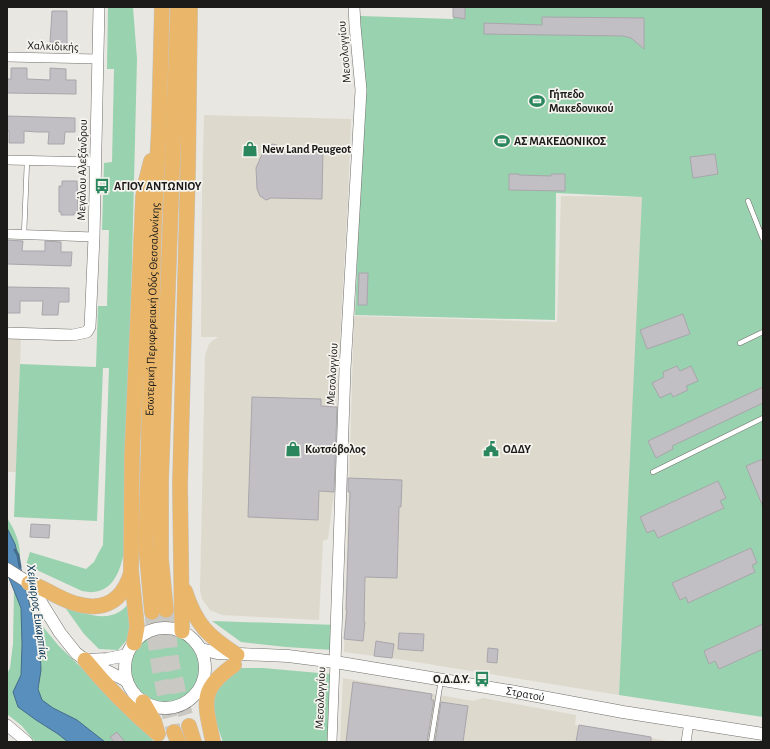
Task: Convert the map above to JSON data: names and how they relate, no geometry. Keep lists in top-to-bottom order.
{
  "streets": {
    "highway": ["Εσωτερική Περιφερειακή Οδός Θεσσαλονίκης"],
    "main road": ["Στρατού"],
    "street": ["Χαλκιδικής", "Μεσολογγίου", "Μεγάλου Αλεξάνδρου"]
  },
  "crossings": [
    ["Χαλκιδικής", "Μεγάλου Αλεξάνδρου"],
    ["Μεσολογγίου", "Στρατού"]
  ],
  "water": ["Χείμαρρος Ευκαρπίας"],
  "places": {
    "sports": ["Γήπεδο Μακεδονικού", "ΑΣ ΜΑΚΕΔΟΝΙΚΟΣ"],
    "shop": ["New Land Peugeot", "Κωτσόβολος"],
    "bus stop": ["ΑΓΙΟΥ ΑΝΤΩΝΙΟΥ", "Ο.Δ.Δ.Υ."],
    "public building": ["ΟΔΔΥ"]
  }
}
